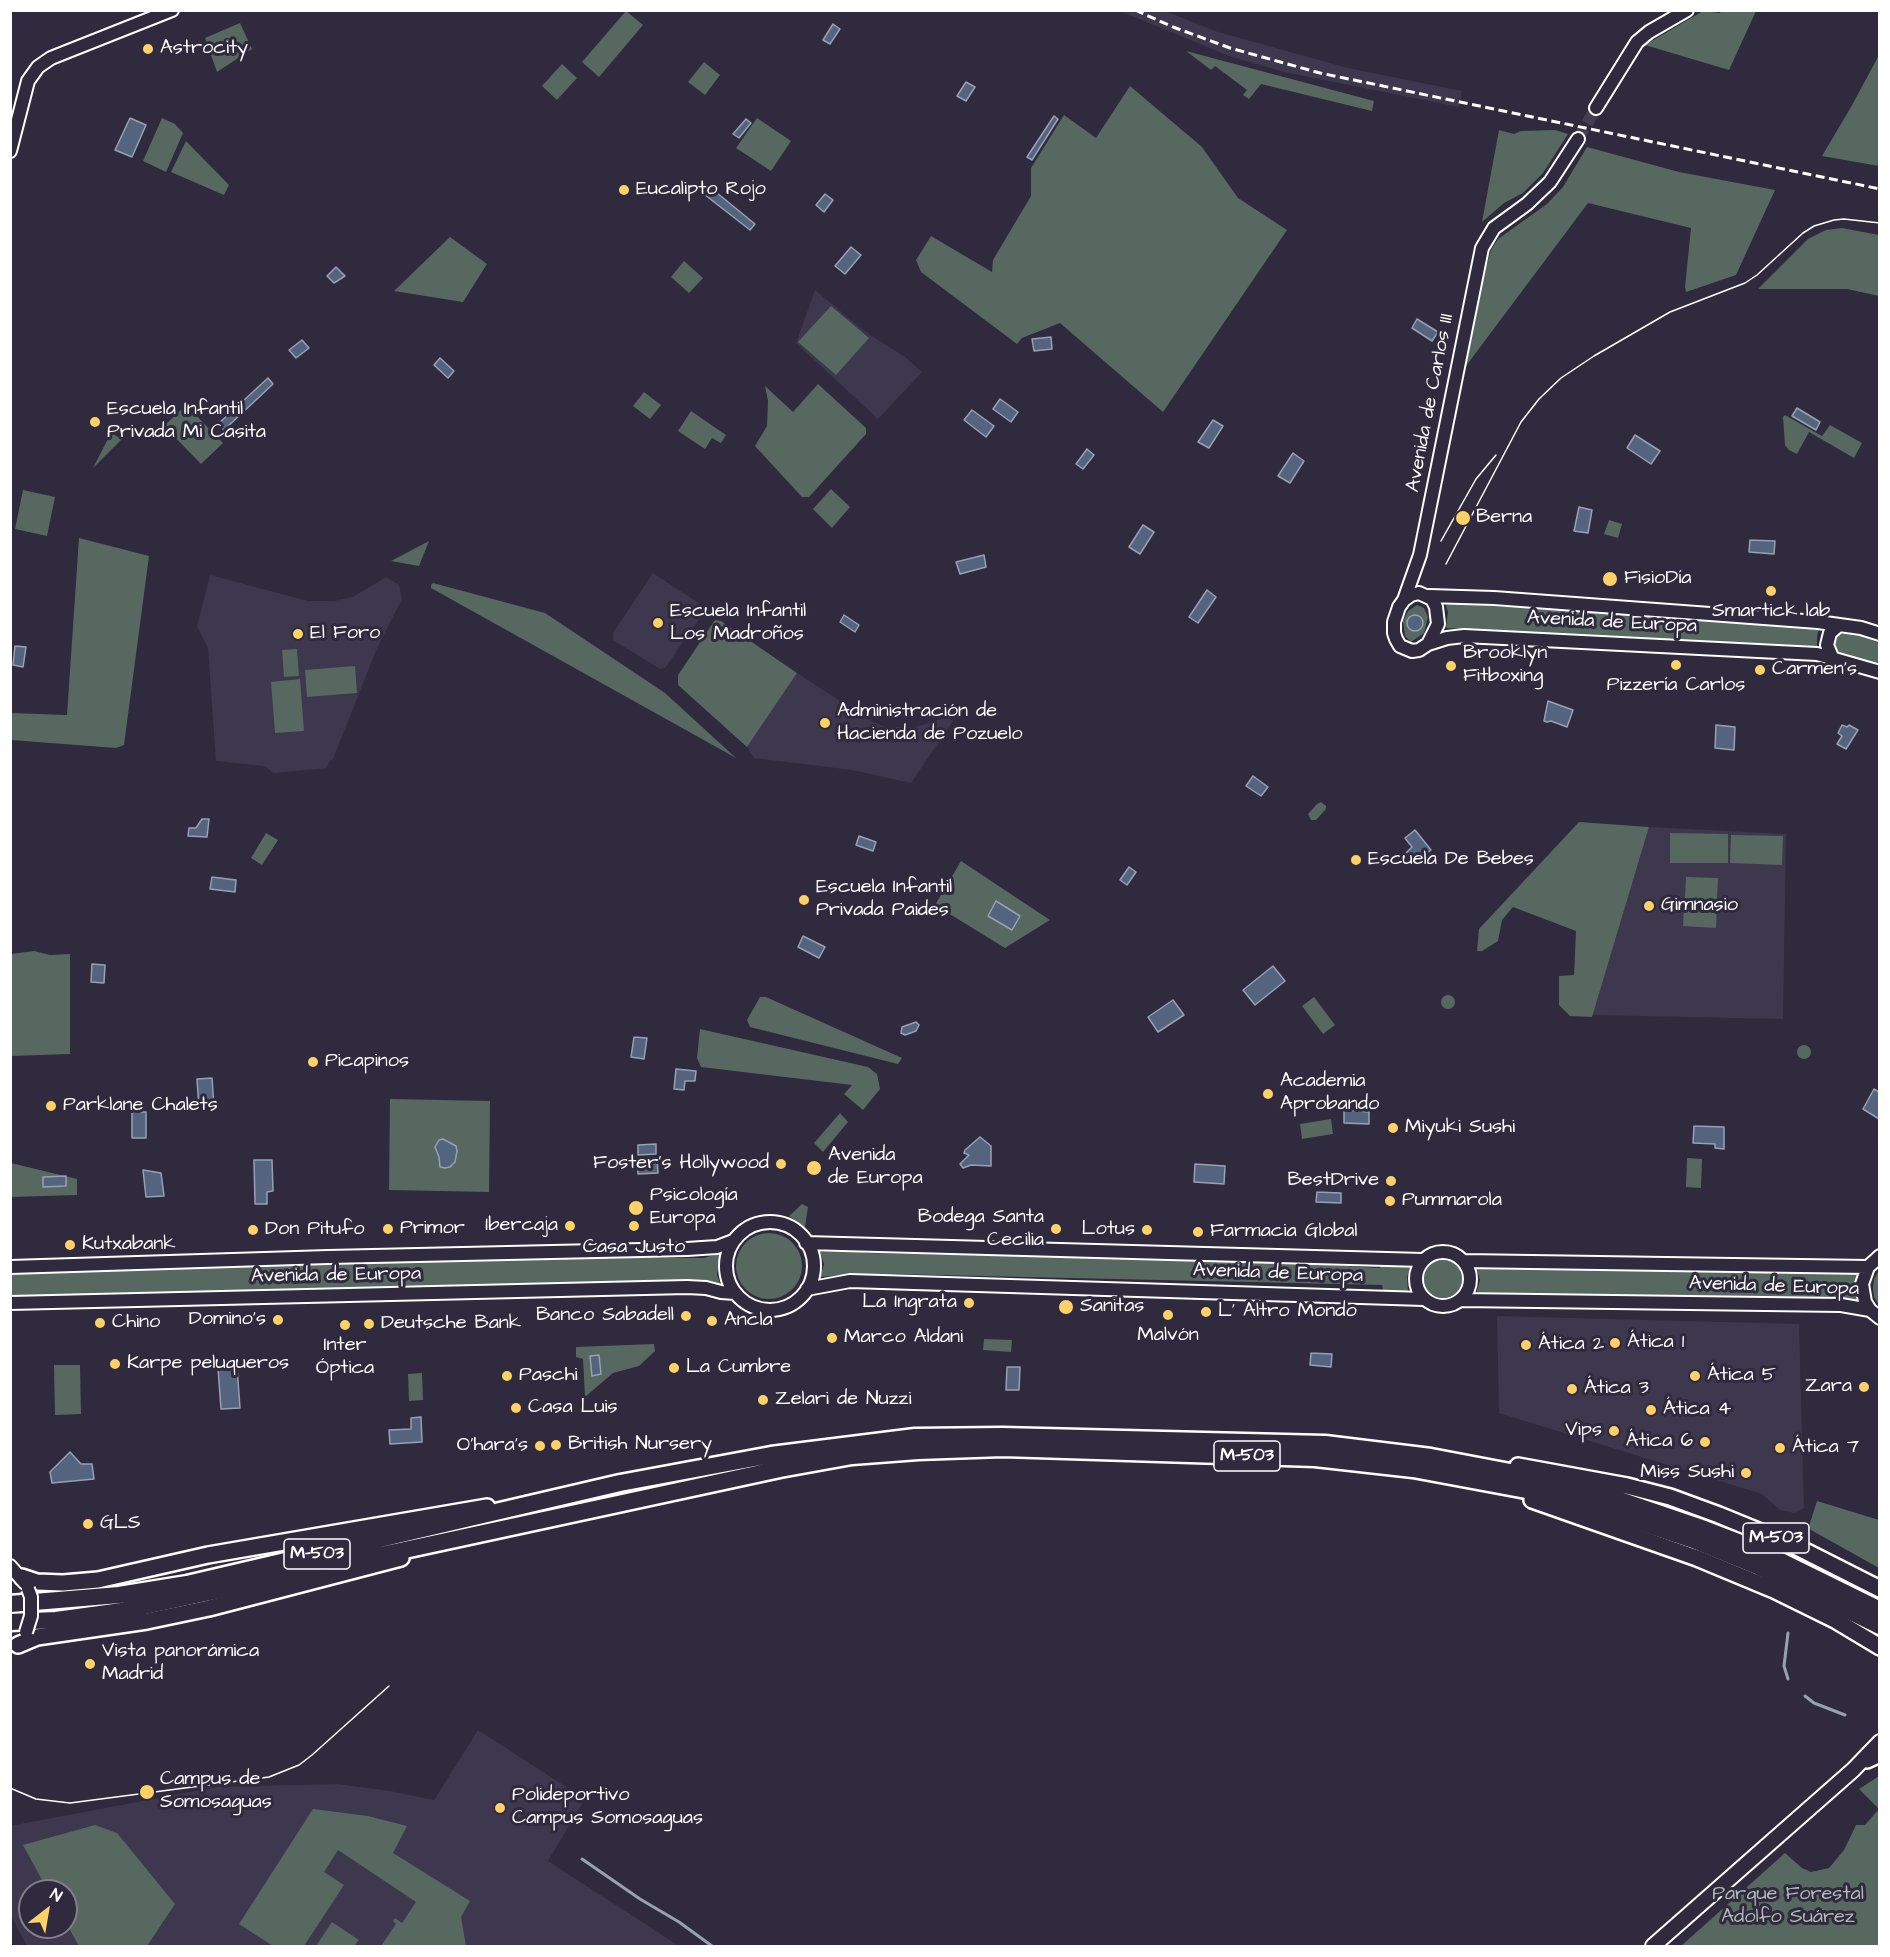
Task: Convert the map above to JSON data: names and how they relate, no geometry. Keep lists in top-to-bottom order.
{
  "streets": {
    "highway": ["M-503"],
    "street": ["Avenida de Carlos III", "Avenida de Europa"]
  },
  "crossings": [
    ["Avenida de Carlos III", "Avenida de Europa"]
  ],
  "parks": ["Parque Forestal Adolfo Suárez"],
  "places": [
    "Astrocity",
    "Eucalipto Rojo",
    "Escuela Infantil Privada Mi Casita",
    "Berna",
    "FisioDía",
    "Smartick lab",
    "Escuela Infantil Los Madroños",
    "El Foro",
    "Pizzería Carlos",
    "Brooklyn Fitboxing",
    "Carmen's",
    "Administración de Hacienda de Pozuelo",
    "Escuela De Bebes",
    "Escuela Infantil Privada Paides",
    "Gimnasio",
    "Picapinos",
    "Academia Aprobando",
    "Parklane Chalets",
    "Miyuki Sushi",
    "Foster's Hollywood",
    "Avenida de Europa",
    "BestDrive",
    "Pummarola",
    "Psicología Europa",
    "Ibercaja",
    "Casa Justo",
    "Primor",
    "Bodega Santa Cecilia",
    "Don Pitufo",
    "Lotus",
    "Farmacia Global",
    "Kutxabank",
    "La Ingrata",
    "Sanitas",
    "L' Altro Mondo",
    "Malvón",
    "Banco Sabadell",
    "Domino's",
    "Ancla",
    "Chino",
    "Deutsche Bank",
    "Inter Óptica",
    "Marco Aldani",
    "Ática 1",
    "Ática 2",
    "Karpe peluqueros",
    "La Cumbre",
    "Paschi",
    "Ática 5",
    "Zara",
    "Ática 3",
    "Zelari de Nuzzi",
    "Casa Luis",
    "Ática 4",
    "Vips",
    "Ática 6",
    "British Nursery",
    "O'hara's",
    "Ática 7",
    "Miss Sushi",
    "GLS",
    "Vista panorámica Madrid",
    "Campus de Somosaguas",
    "Polideportivo Campus Somosaguas"
  ],
  "north": "top right"
}
